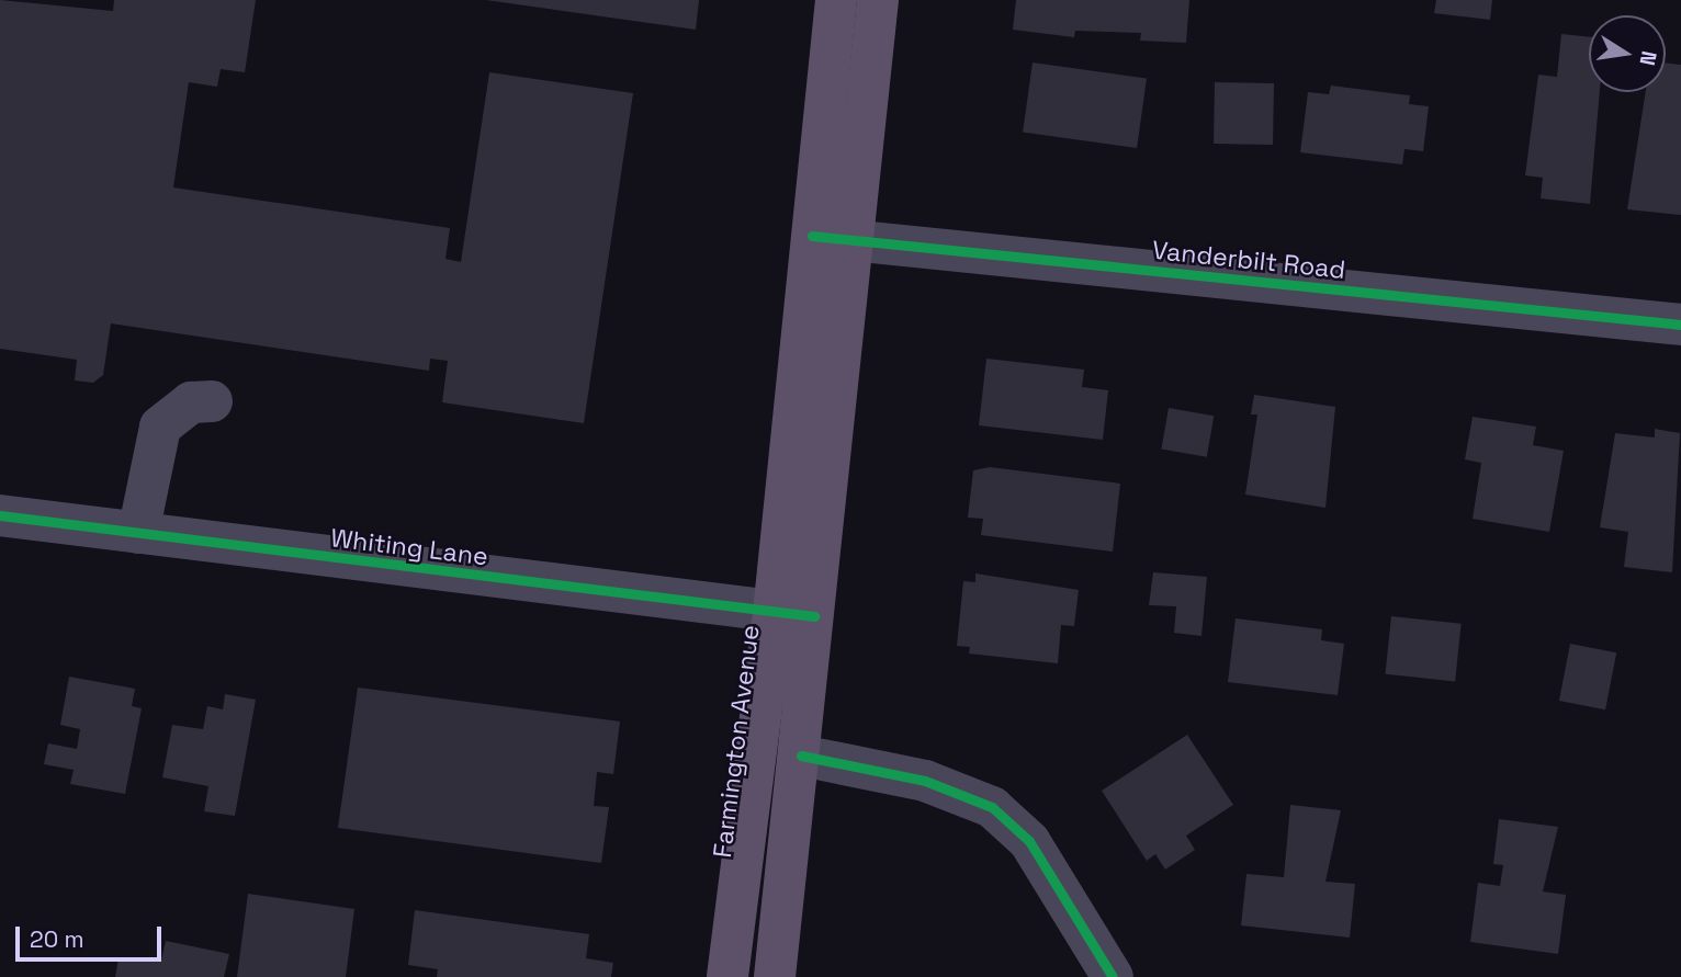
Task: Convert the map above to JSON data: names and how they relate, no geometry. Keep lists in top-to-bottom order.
{
  "streets": {
    "main road": ["Farmington Avenue"],
    "street": ["Vanderbilt Road", "Whiting Lane"]
  },
  "crossings": [
    ["Vanderbilt Road", "Farmington Avenue"],
    ["Whiting Lane", "Farmington Avenue"]
  ],
  "scale_bar": "20 m",
  "north": "right"
}
